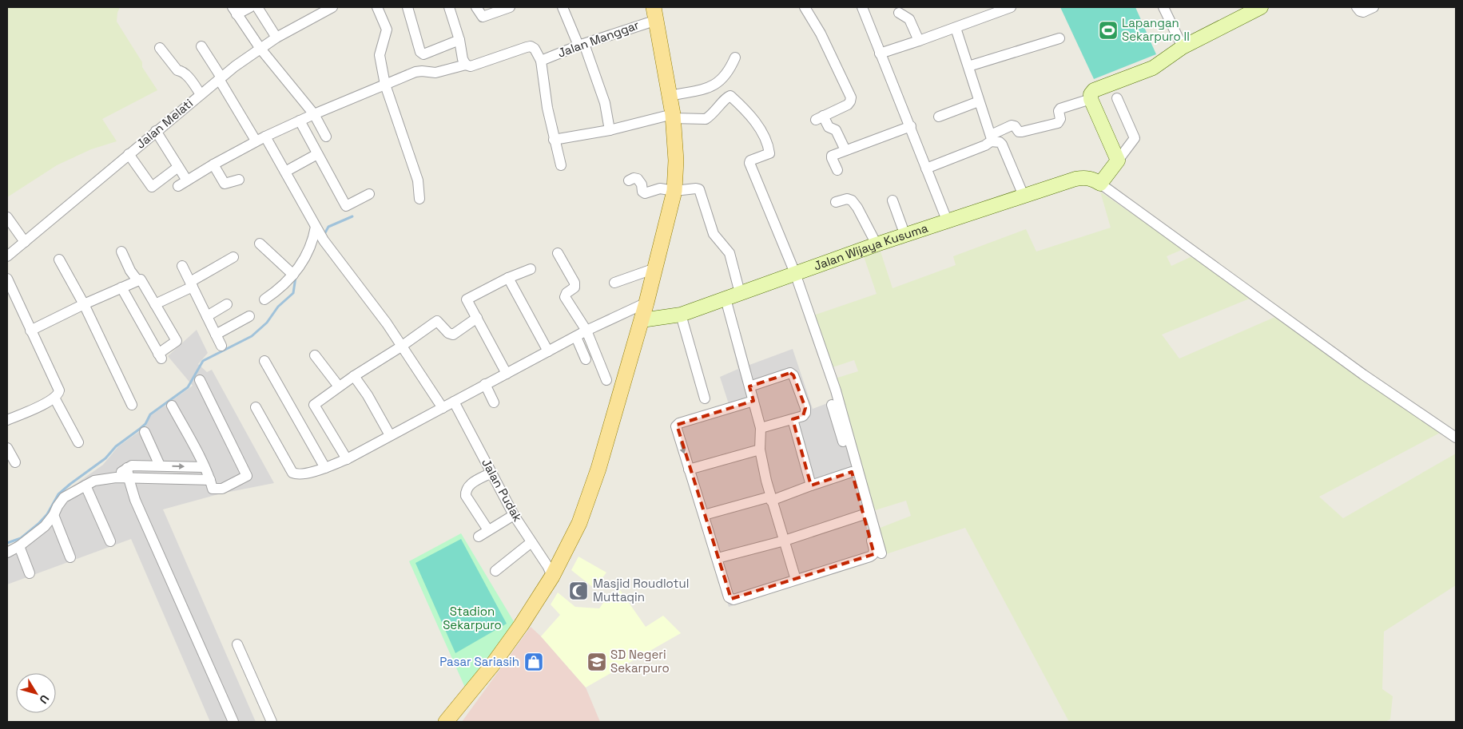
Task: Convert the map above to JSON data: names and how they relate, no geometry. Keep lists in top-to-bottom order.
{
  "streets": {
    "street": [
      "Jalan Manggar",
      "Jalan Melati",
      "Jalan Wijaya Kusuma",
      "Jalan Pudak"
    ]
  },
  "parks": ["Stadion Sekarpuro"],
  "places": {
    "sports": ["Lapangan Sekarpuro II"],
    "mosque": ["Masjid Roudlotul Muttaqin"],
    "shop": ["Pasar Sariasih"],
    "school or university": ["SD Negeri Sekarpuro"]
  },
  "north": "bottom right"
}
